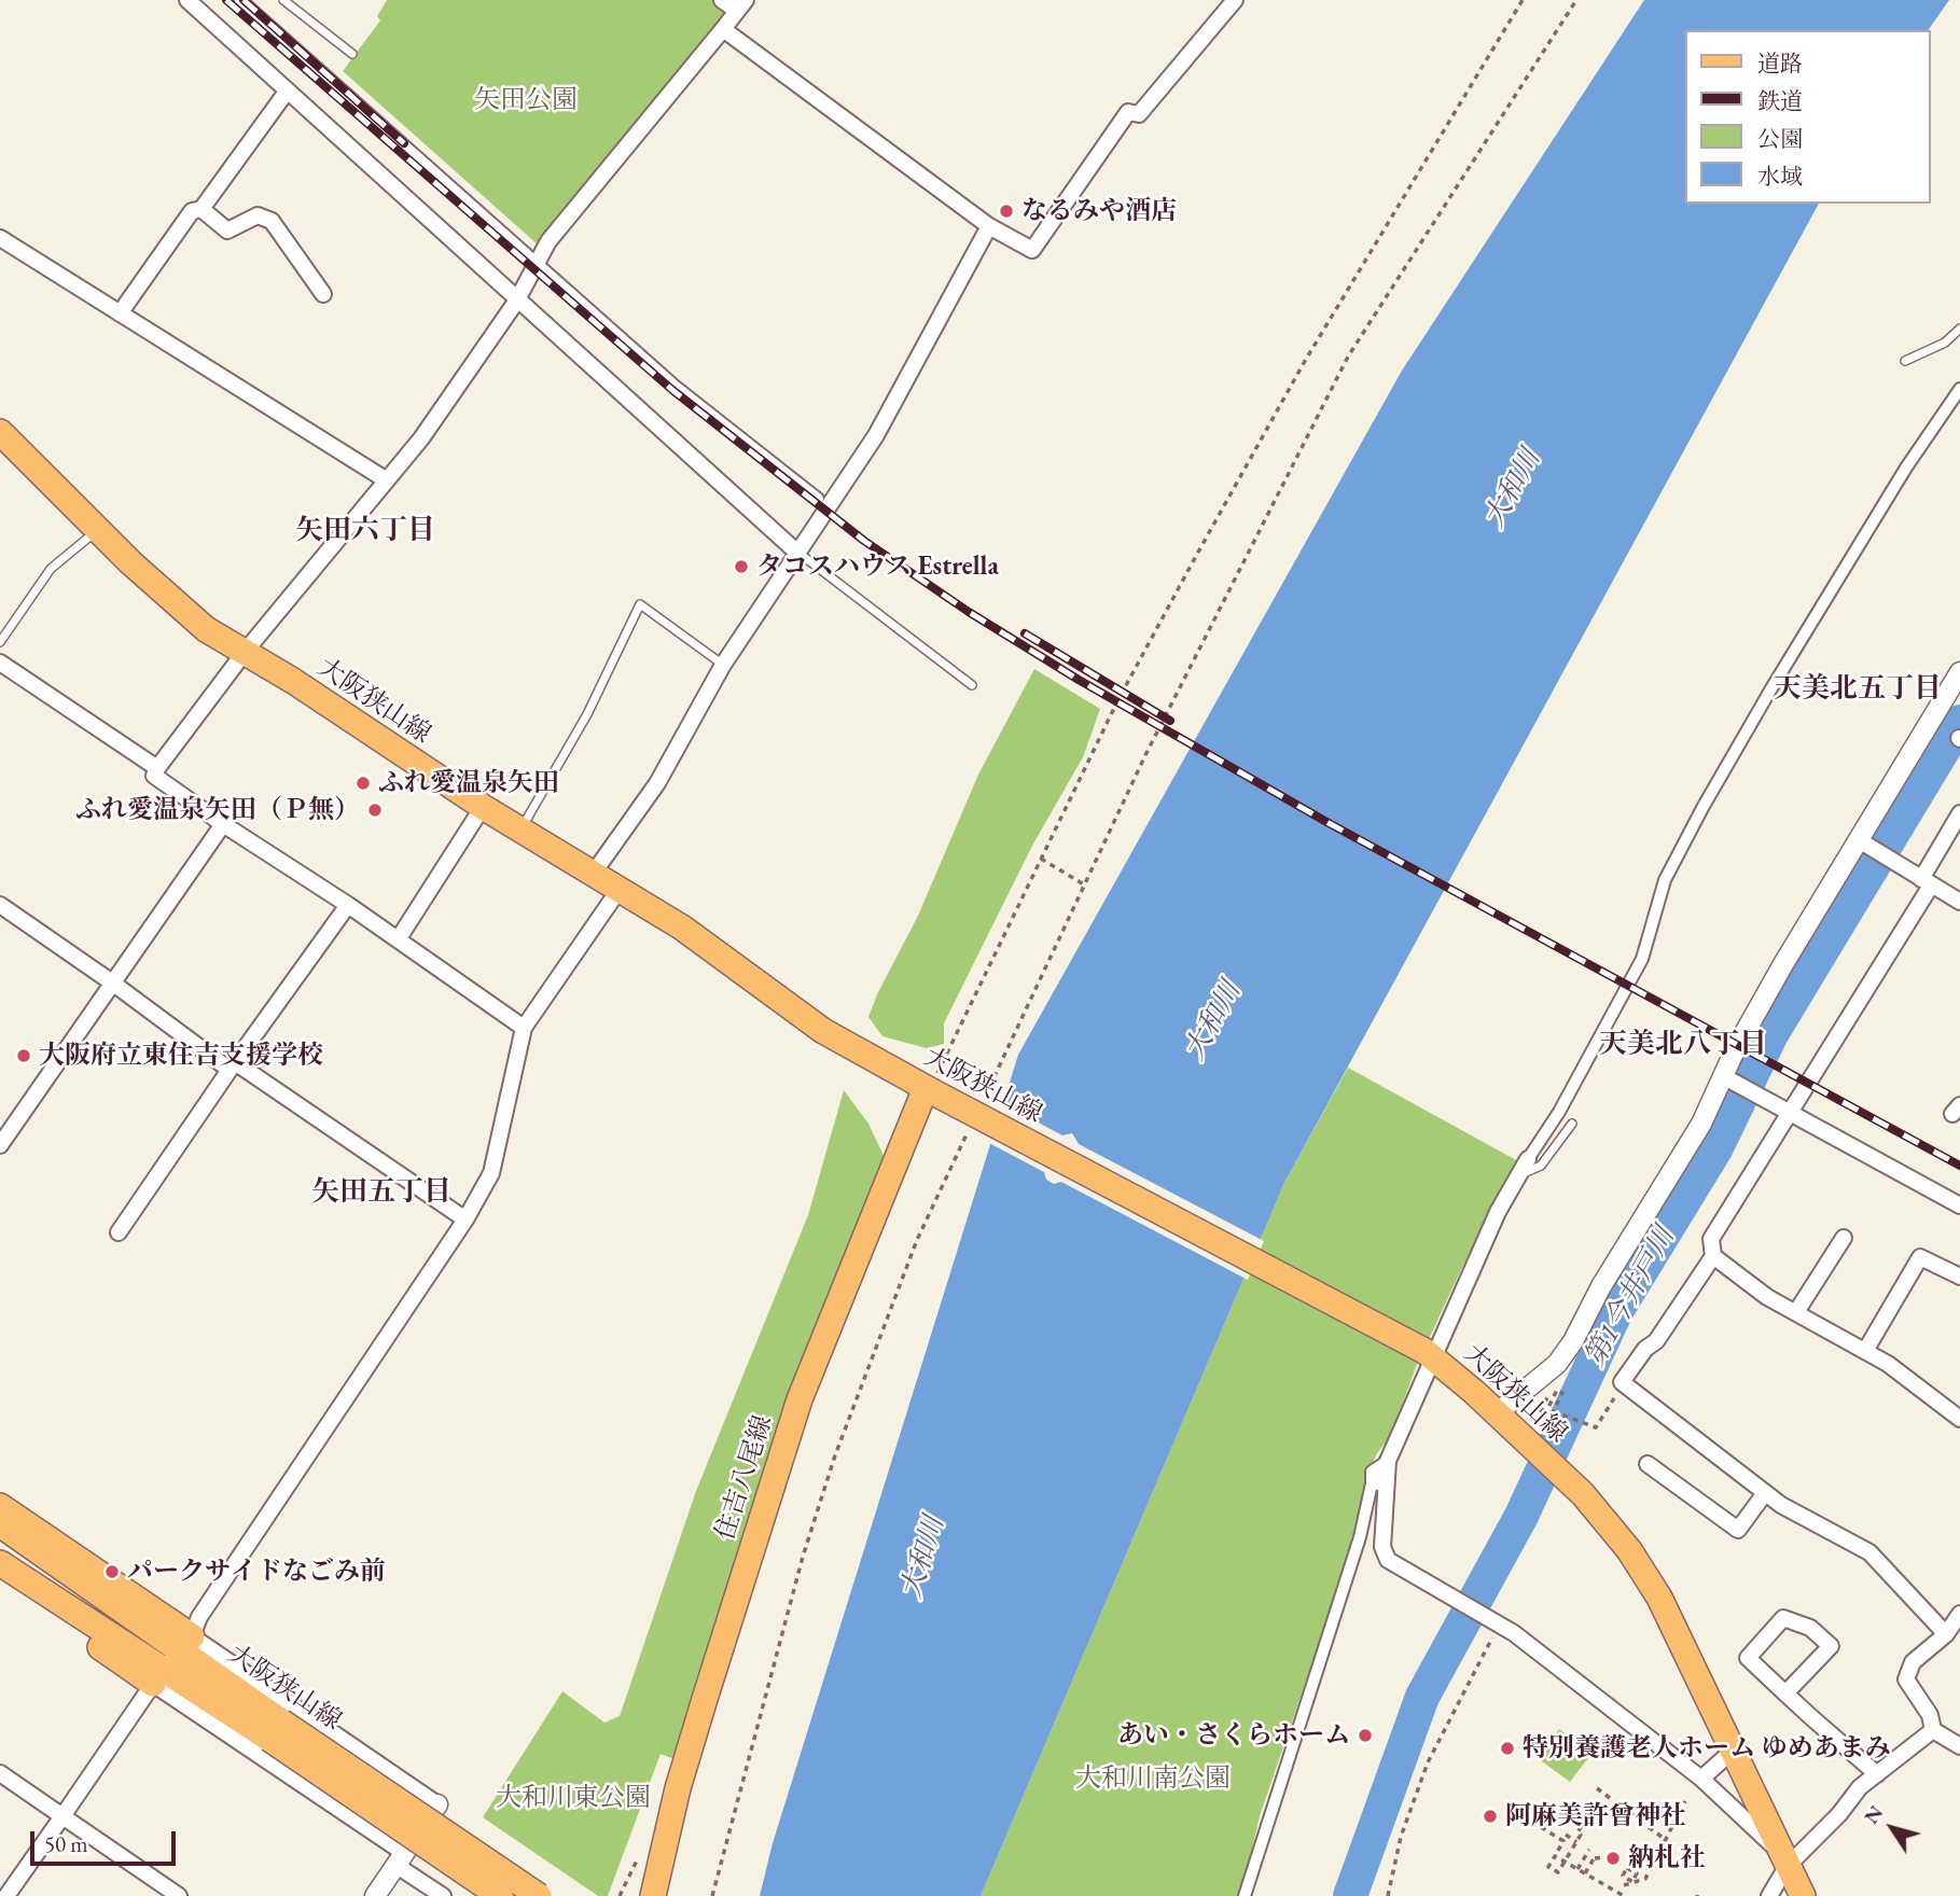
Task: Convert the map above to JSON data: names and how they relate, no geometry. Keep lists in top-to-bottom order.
{
  "streets": {
    "main road": ["大阪狭山線", "住吉八尾線"]
  },
  "crossings": [
    ["大阪狭山線", "住吉八尾線"]
  ],
  "districts": [
    "矢田六丁目",
    "天美北五丁目",
    "天美北八丁目",
    "矢田五丁目"
  ],
  "water": ["大和川", "第1今井戸川"],
  "parks": ["矢田公園", "大和川南公園", "大和川東公園"],
  "places": [
    "なるみや酒店",
    "タコスハウス Estrella",
    "ふれ愛温泉矢田",
    "ふれ愛温泉矢田（Ｐ無）",
    "大阪府立東住吉支援学校",
    "パークサイドなごみ前",
    "あい・さくらホーム",
    "特別養護老人ホーム ゆめあまみ",
    "阿麻美許曾神社",
    "納札社"
  ],
  "legend": [
    "道路",
    "鉄道",
    "公園",
    "水域"
  ],
  "scale_bar": "50 m",
  "north": "top left"
}
